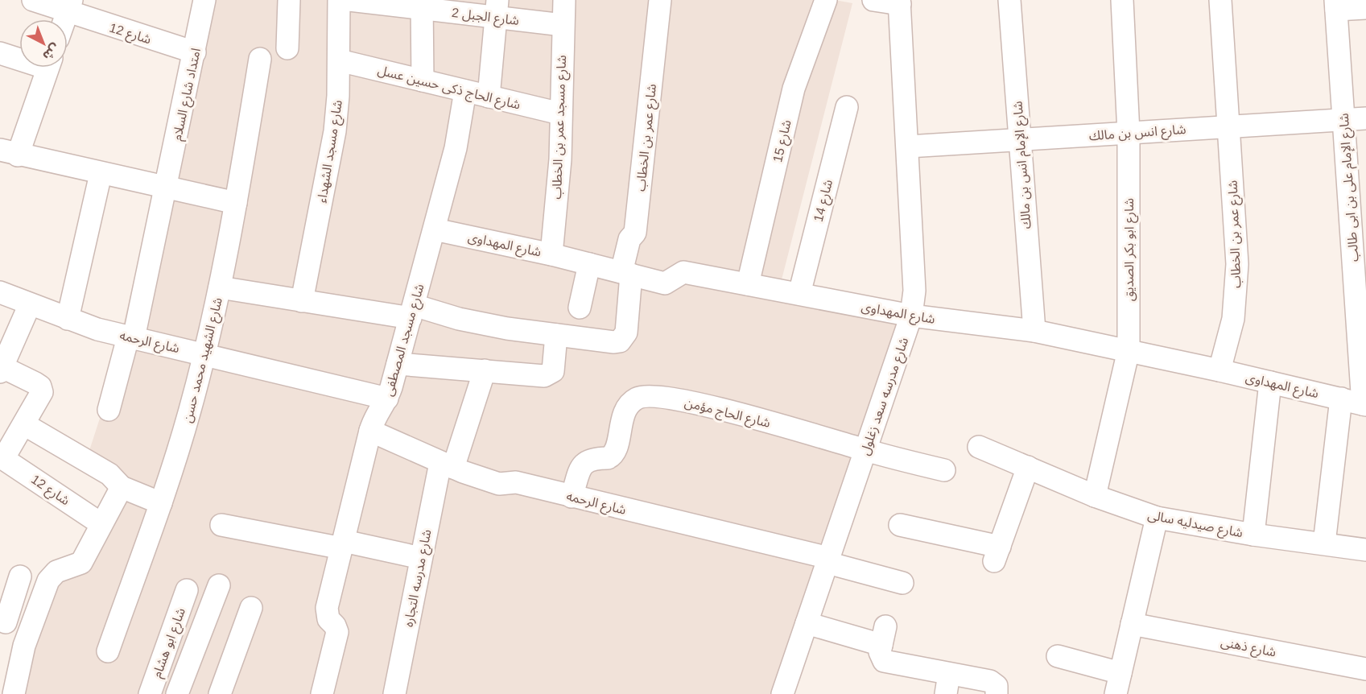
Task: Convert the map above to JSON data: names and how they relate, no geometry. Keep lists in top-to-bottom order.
{
  "streets": {
    "street": [
      "شارع الجبل 2",
      "شارع 12",
      "شارع الحاج ذكى حسين عسل",
      "امتداد شارع السلام",
      "شارع مسجد عمر بن الخطاب",
      "شارع انس بن مالك",
      "شارع عمر بن الخطاب",
      "شارع 15",
      "شارع مسجد الشهداء",
      "شارع الإمام انس بن مالك",
      "شارع الإمام على بن ابى طالب",
      "شارع 14",
      "شارع المهداوى",
      "شارع ابو بكر الصديق",
      "شارع مسجد المصطفى",
      "شارع الرحمه",
      "شارع الشهيد محمد حسن",
      "شارع مدرسه سعد زغلول",
      "شارع الحاج مؤمن",
      "شارع صيدليه سالى",
      "شارع مدرسه التجاره",
      "شارع ابو هشام",
      "شارع ذهنى"
    ]
  },
  "crossings": [
    ["شارع الجبل 2", "شارع مسجد عمر بن الخطاب"],
    ["شارع 12", "امتداد شارع السلام"],
    ["شارع الحاج ذكى حسين عسل", "شارع مسجد عمر بن الخطاب"],
    ["شارع الحاج ذكى حسين عسل", "شارع مسجد الشهداء"],
    ["شارع الحاج ذكى حسين عسل", "شارع مسجد المصطفى"],
    ["امتداد شارع السلام", "شارع الرحمه"],
    ["شارع مسجد عمر بن الخطاب", "شارع المهداوى"],
    ["شارع انس بن مالك", "شارع عمر بن الخطاب"],
    ["شارع انس بن مالك", "شارع الإمام انس بن مالك"],
    ["شارع انس بن مالك", "شارع الإمام على بن ابى طالب"],
    ["شارع انس بن مالك", "شارع ابو بكر الصديق"],
    ["شارع انس بن مالك", "شارع مدرسه سعد زغلول"],
    ["شارع عمر بن الخطاب", "شارع المهداوى"],
    ["شارع 15", "شارع المهداوى"],
    ["شارع الإمام انس بن مالك", "شارع المهداوى"],
    ["شارع الإمام على بن ابى طالب", "شارع المهداوى"],
    ["شارع 14", "شارع المهداوى"],
    ["شارع المهداوى", "شارع ابو بكر الصديق"],
    ["شارع المهداوى", "شارع مسجد المصطفى"],
    ["شارع المهداوى", "شارع مدرسه سعد زغلول"],
    ["شارع ابو بكر الصديق", "شارع صيدليه سالى"],
    ["شارع مسجد المصطفى", "شارع الرحمه"],
    ["شارع الرحمه", "شارع الشهيد محمد حسن"],
    ["شارع الرحمه", "شارع مدرسه سعد زغلول"],
    ["شارع الرحمه", "شارع الحاج مؤمن"],
    ["شارع الرحمه", "شارع مدرسه التجاره"],
    ["شارع مدرسه سعد زغلول", "شارع الحاج مؤمن"]
  ],
  "north": "bottom right"
}
